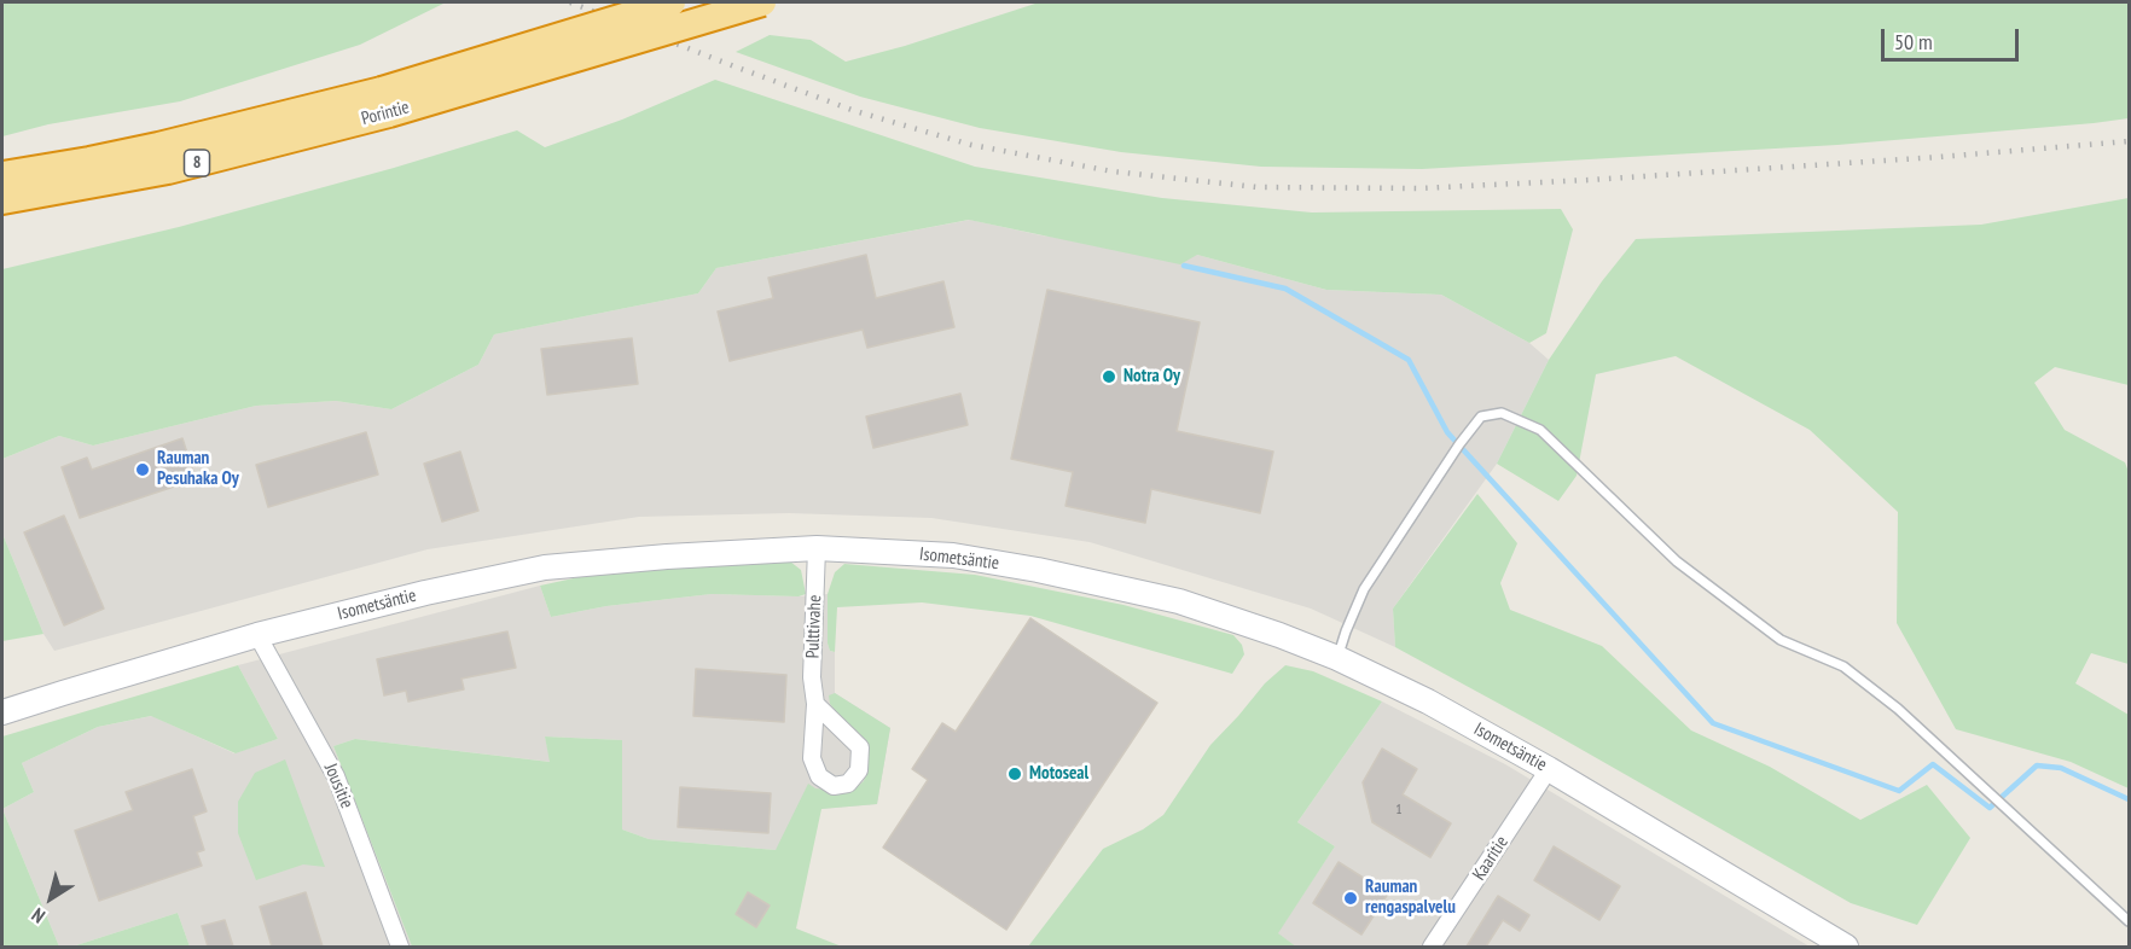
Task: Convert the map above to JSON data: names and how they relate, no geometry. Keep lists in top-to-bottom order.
{
  "streets": {
    "highway": ["Porintie", "8"],
    "main road": ["Isometsäntie"],
    "street": ["Pulttivahe", "Jousitie", "Kaaritie"]
  },
  "crossings": [
    ["Isometsäntie", "Pulttivahe"],
    ["Isometsäntie", "Jousitie"],
    ["Isometsäntie", "Kaaritie"]
  ],
  "places": [
    "Notra Oy",
    "Rauman Pesuhaka Oy",
    "Motoseal",
    "Rauman rengaspalvelu"
  ],
  "house_numbers": ["1"],
  "scale_bar": "50 m",
  "north": "bottom left"
}
